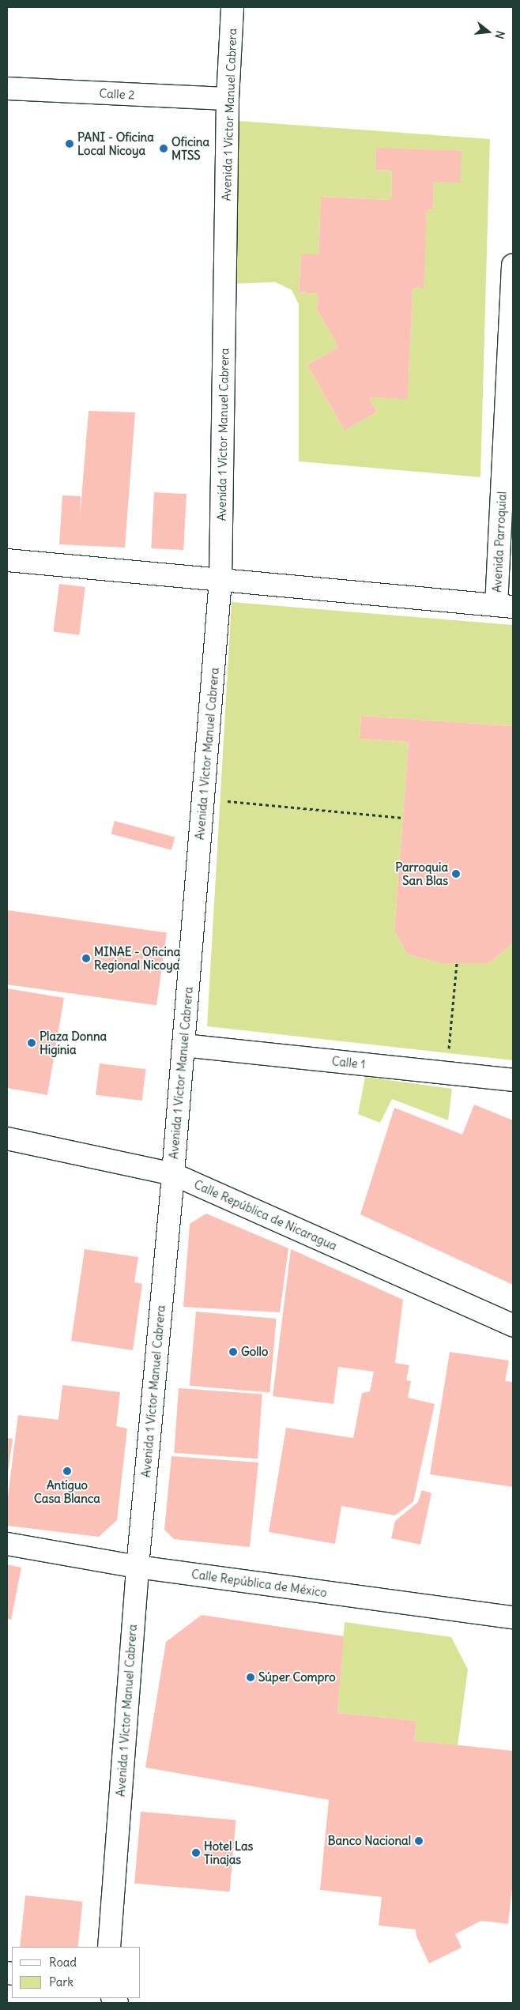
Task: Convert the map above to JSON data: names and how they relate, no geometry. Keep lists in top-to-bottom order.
{
  "streets": {
    "street": [
      "Calle 2",
      "Avenida 1 Víctor Manuel Cabrera",
      "Avenida Parroquial",
      "Calle 1",
      "Calle República de Nicaragua",
      "Calle República de México"
    ]
  },
  "crossings": [
    ["Calle 2", "Avenida 1 Víctor Manuel Cabrera"],
    ["Avenida 1 Víctor Manuel Cabrera", "Calle 1"],
    ["Avenida 1 Víctor Manuel Cabrera", "Calle República de Nicaragua"],
    ["Avenida 1 Víctor Manuel Cabrera", "Calle República de México"]
  ],
  "places": [
    "PANI - Oficina Local Nicoya",
    "Oficina MTSS",
    "Parroquia San Blas",
    "MINAE - Oficina Regional Nicoya",
    "Plaza Donna Higinia",
    "Gollo",
    "Antiguo Casa Blanca",
    "Súper Compro",
    "Banco Nacional",
    "Hotel Las Tinajas"
  ],
  "legend": ["Road", "Park"],
  "north": "right"
}
